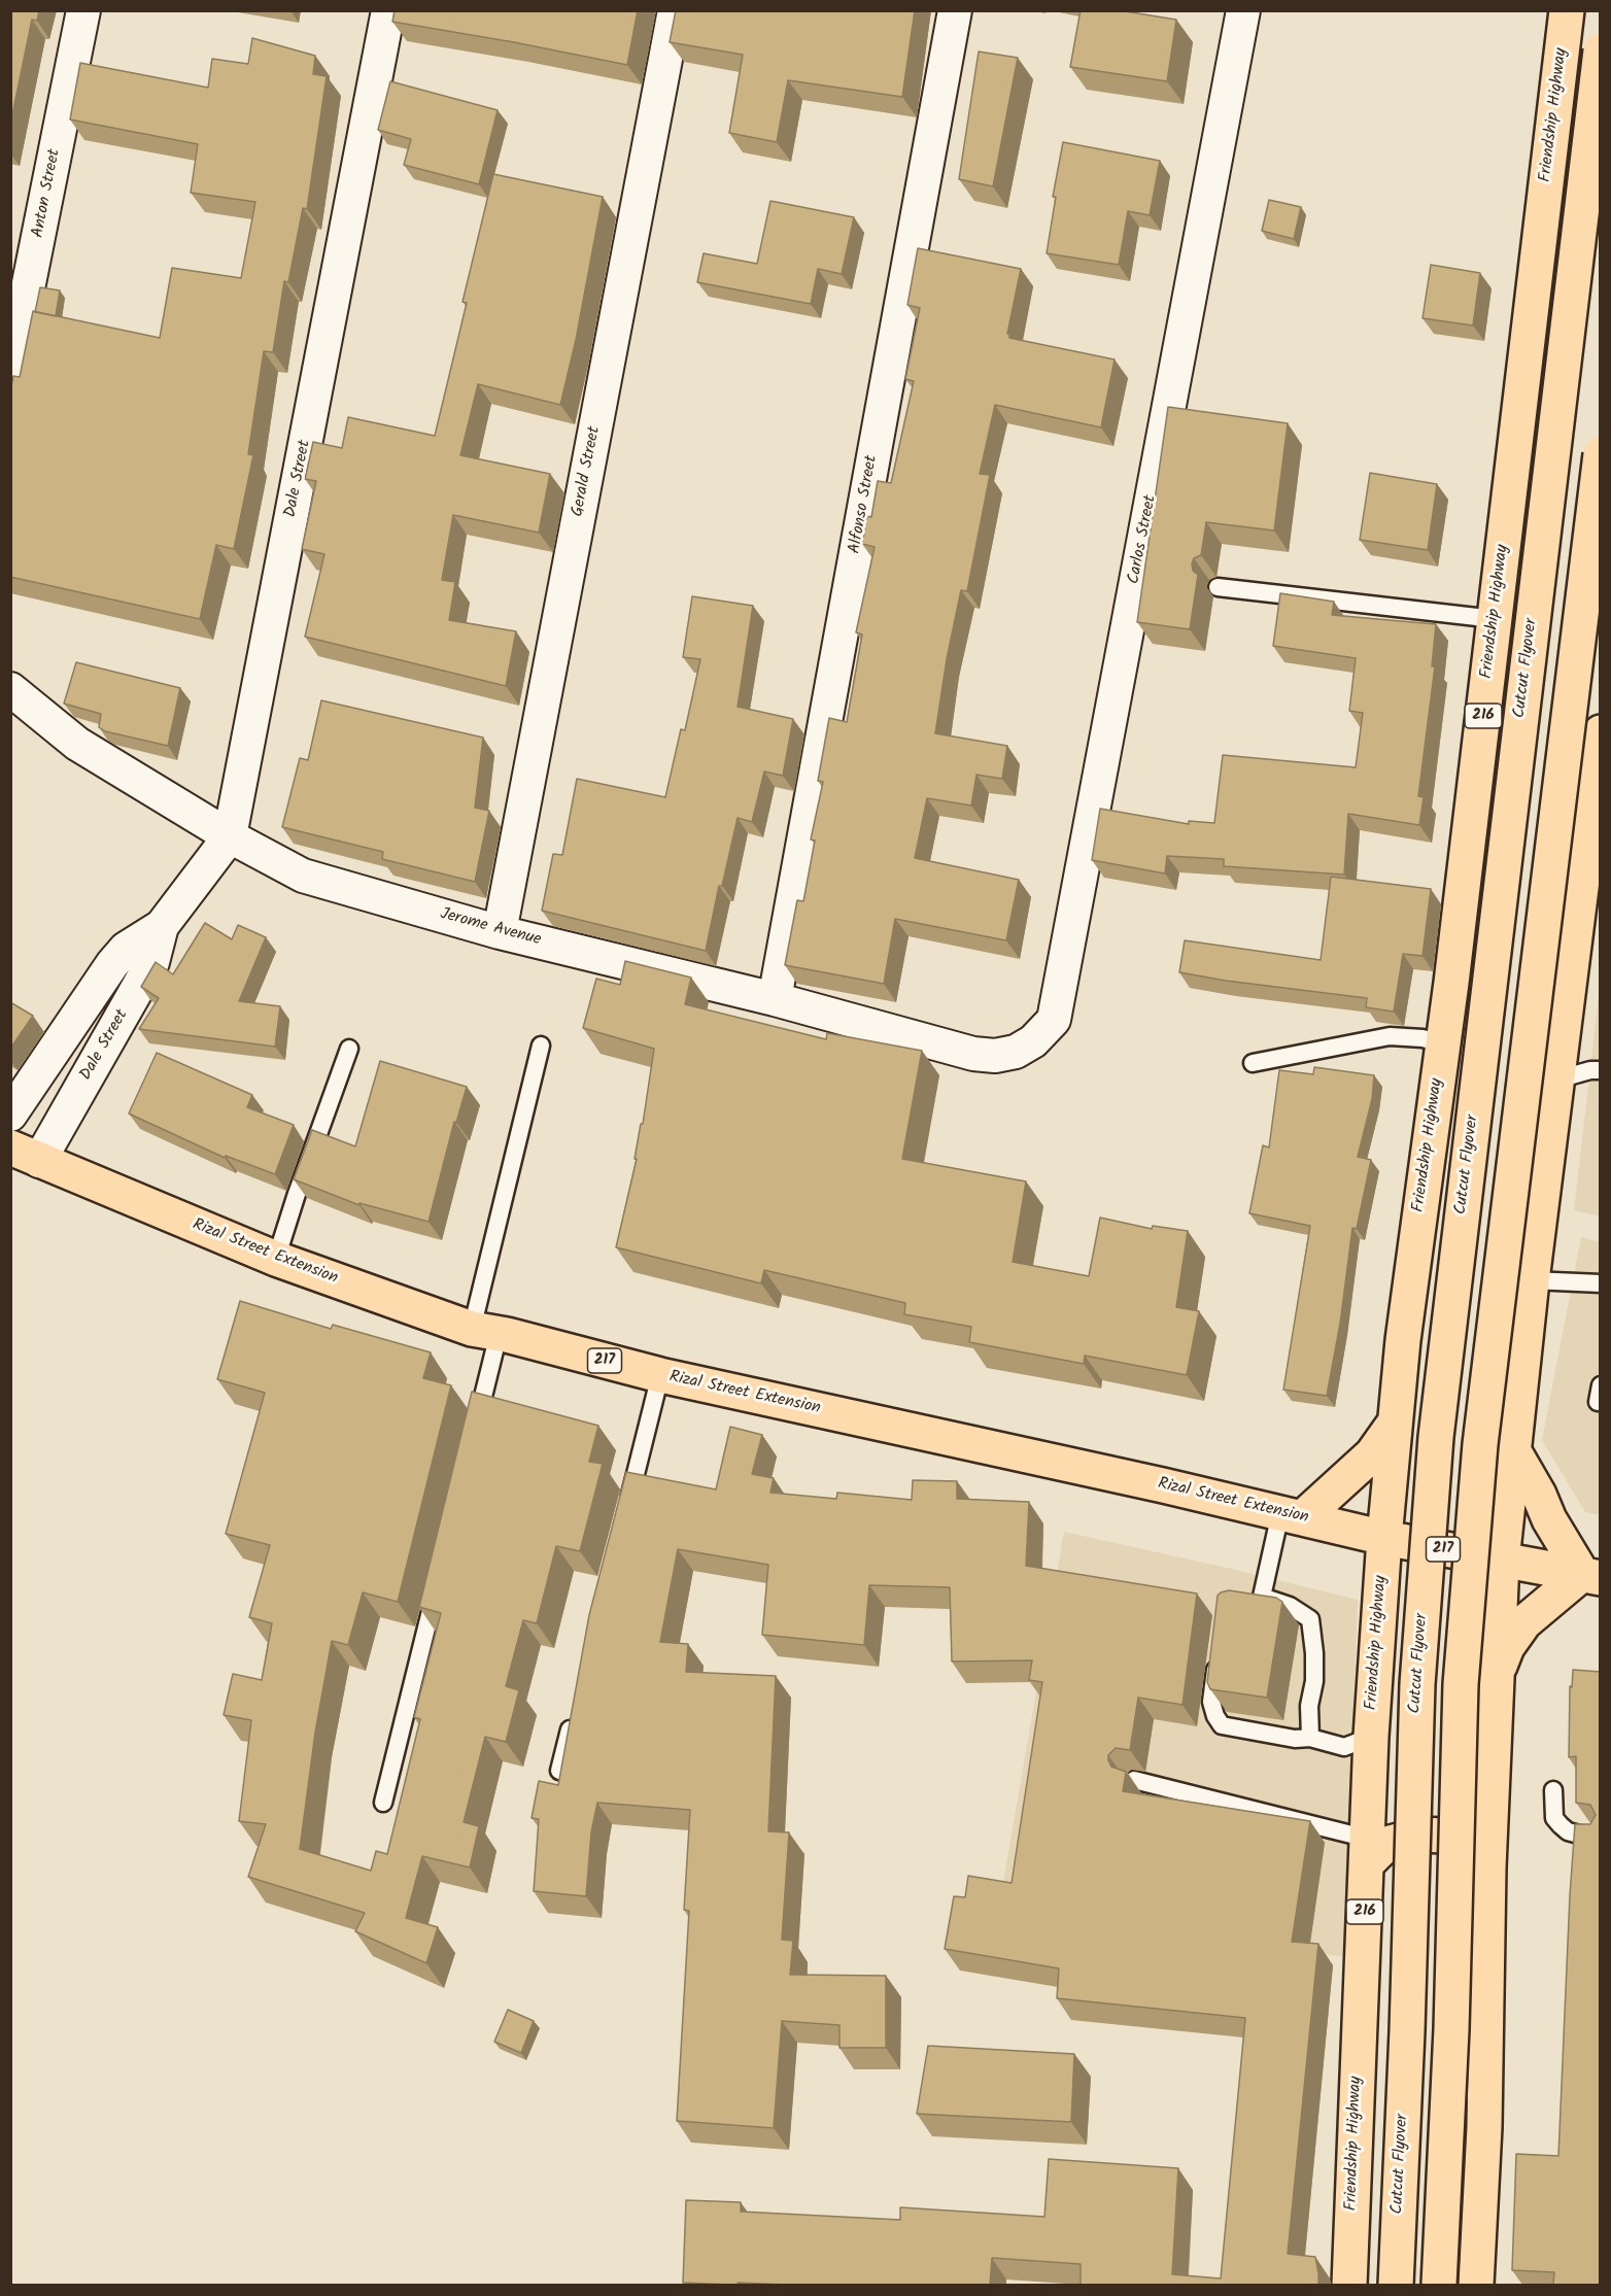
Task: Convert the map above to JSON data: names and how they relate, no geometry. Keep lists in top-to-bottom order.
{
  "streets": {
    "main road": [
      "Friendship Highway",
      "Cutcut Flyover",
      "216",
      "Rizal Street Extension",
      "217"
    ],
    "street": [
      "Anton Street",
      "Gerald Street",
      "Dale Street",
      "Alfonso Street",
      "Carlos Street",
      "Jerome Avenue"
    ]
  },
  "crossings": [
    ["Friendship Highway", "Rizal Street Extension"],
    ["Gerald Street", "Jerome Avenue"],
    ["Dale Street", "Jerome Avenue"],
    ["Dale Street", "Rizal Street Extension"],
    ["Alfonso Street", "Jerome Avenue"],
    ["Carlos Street", "Jerome Avenue"],
    ["Rizal Street Extension", "217"]
  ]
}
